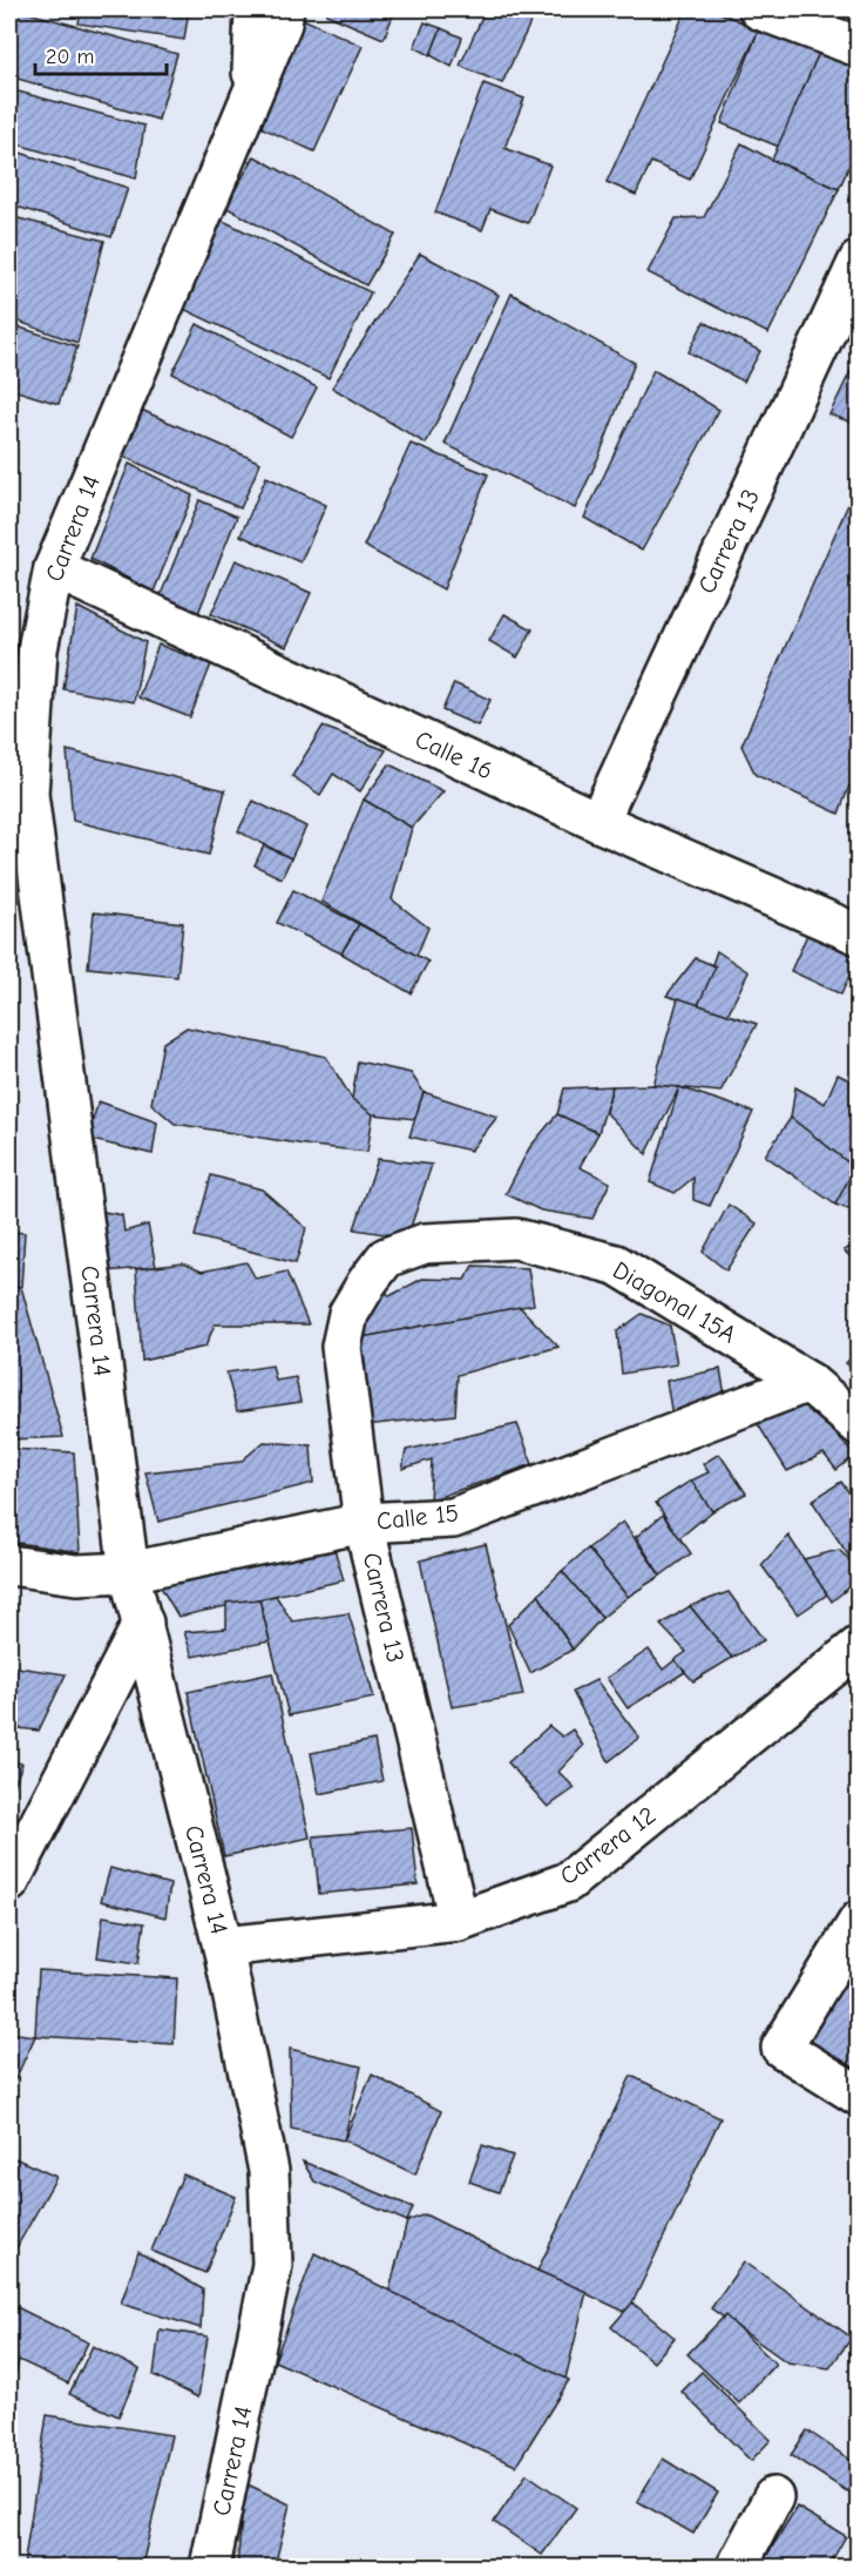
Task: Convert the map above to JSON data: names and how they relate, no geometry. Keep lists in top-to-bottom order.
{
  "streets": {
    "street": [
      "Carrera 14",
      "Carrera 13",
      "Calle 16",
      "Diagonal 15A",
      "Calle 15",
      "Carrera 12"
    ]
  },
  "crossings": [
    ["Carrera 14", "Calle 16"],
    ["Carrera 14", "Calle 15"],
    ["Carrera 14", "Carrera 12"],
    ["Carrera 13", "Calle 16"],
    ["Carrera 13", "Diagonal 15A"],
    ["Carrera 13", "Calle 15"],
    ["Carrera 13", "Carrera 12"],
    ["Diagonal 15A", "Calle 15"]
  ],
  "scale_bar": "20 m"
}
